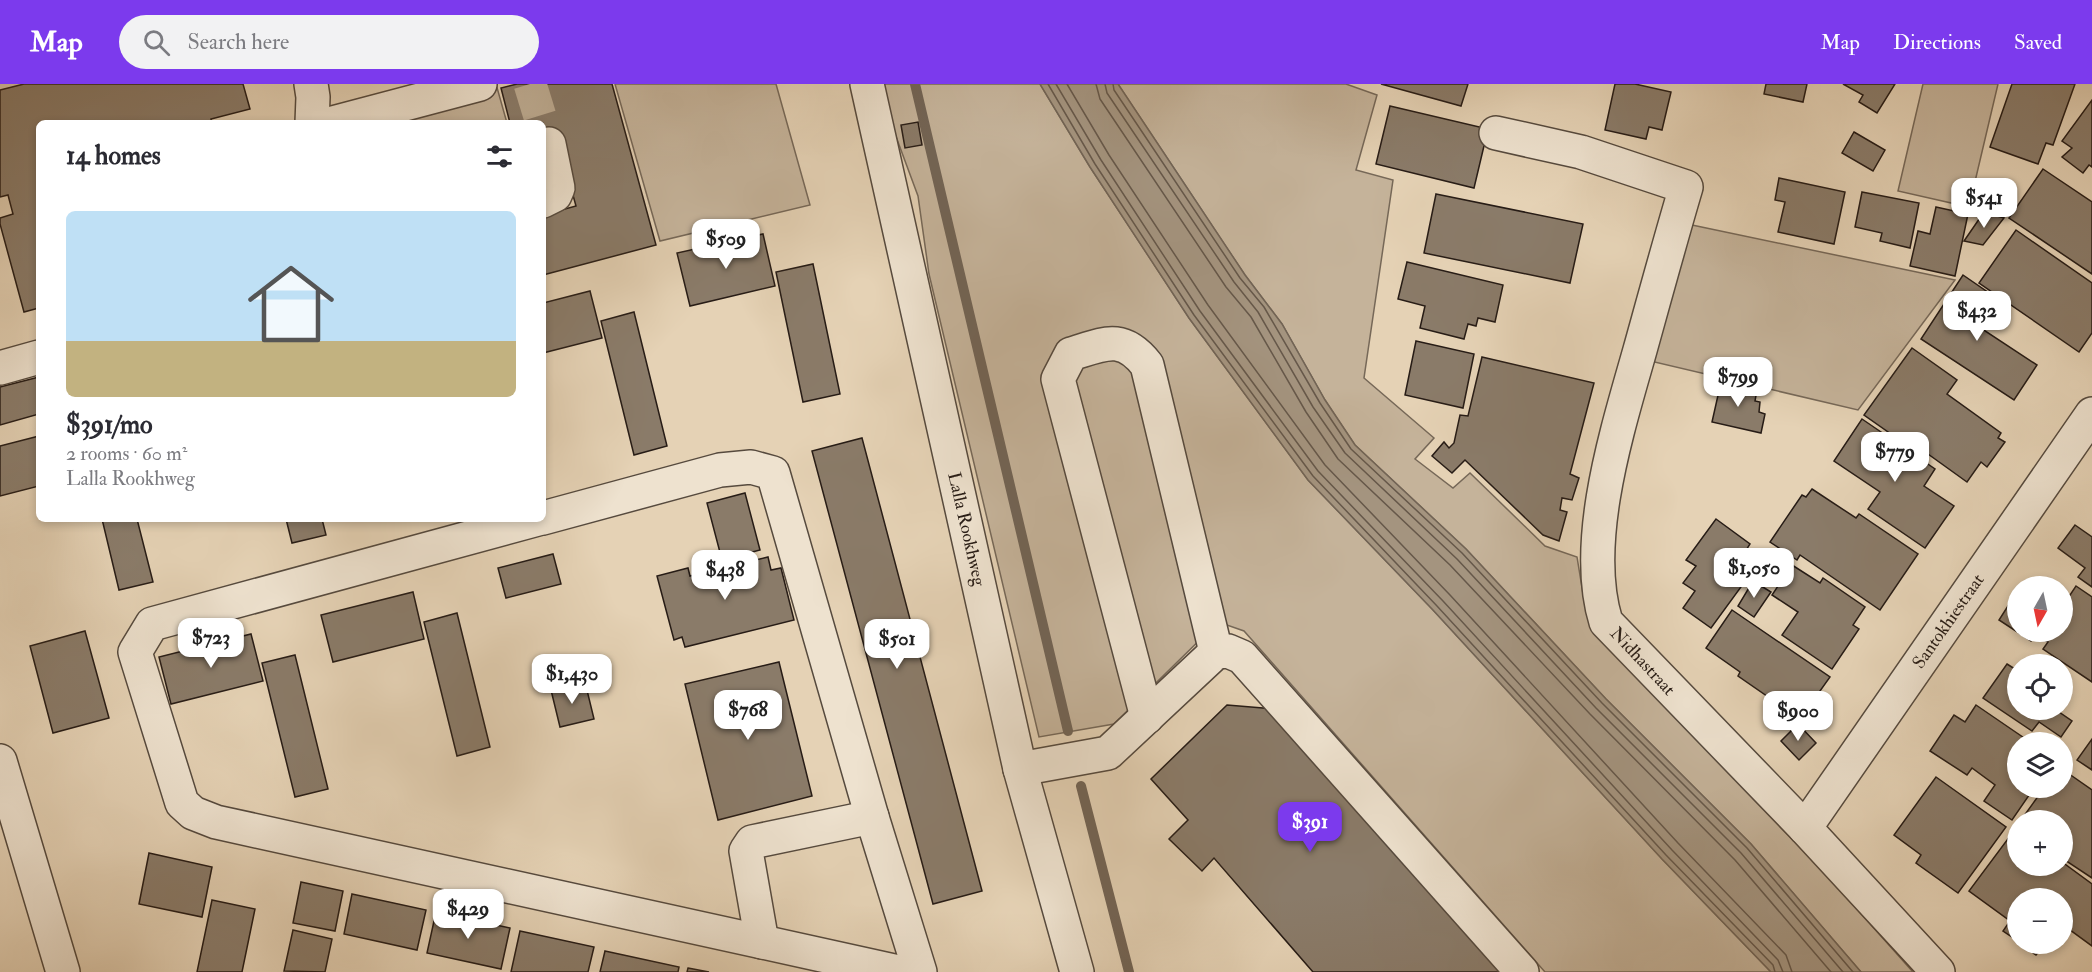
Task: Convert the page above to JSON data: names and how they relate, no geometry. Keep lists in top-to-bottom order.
{
  "streets": {
    "street": ["Lalla Rookhweg", "Santokhiestraat", "Nidhastraat"]
  },
  "crossings": [
    ["Santokhiestraat", "Nidhastraat"]
  ],
  "north": "bottom",
  "page": {
    "header": "Map",
    "search": "Search here",
    "nav": ["Map", "Directions", "Saved"],
    "heading": "14 homes",
    "price": [
      "$541",
      "$509",
      "$432",
      "$799",
      "$779",
      "$1,050",
      "$438",
      "$723",
      "$501",
      "$1,430",
      "$768",
      "$900",
      "$391",
      "$429"
    ],
    "list": [
      {
        "name": "$391/mo",
        "note": "2 rooms · 60 m² · Lalla Rookhweg"
      }
    ],
    "map_buttons": ["+", "−"]
  }
}
